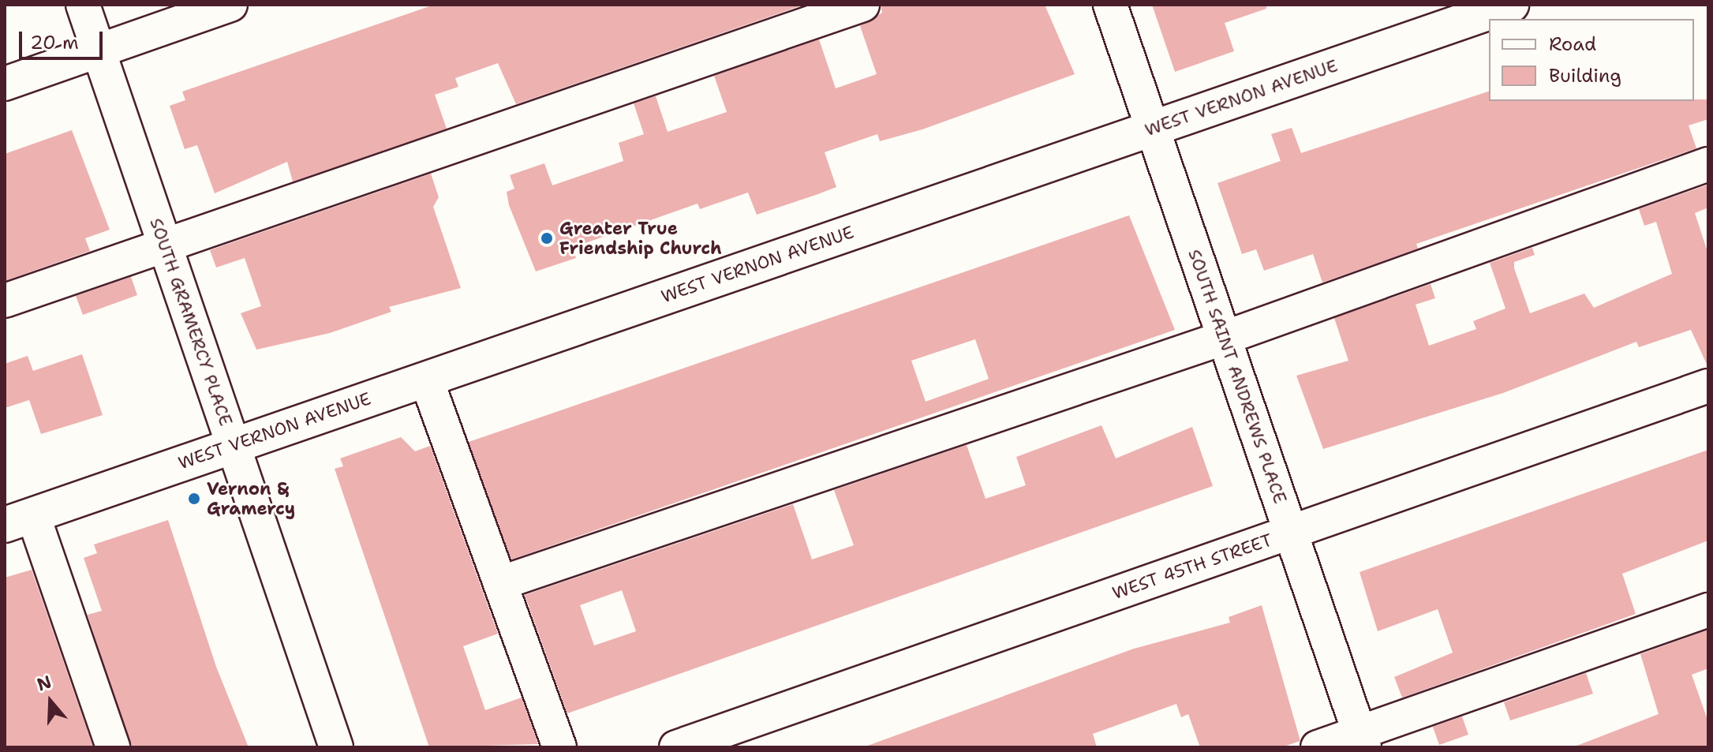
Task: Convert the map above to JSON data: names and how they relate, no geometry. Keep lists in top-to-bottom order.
{
  "streets": {
    "main road": ["WEST VERNON AVENUE"],
    "street": ["SOUTH GRAMERCY PLACE", "SOUTH SAINT ANDREWS PLACE", "WEST 45TH STREET"]
  },
  "crossings": [
    ["WEST VERNON AVENUE", "SOUTH GRAMERCY PLACE"],
    ["WEST VERNON AVENUE", "SOUTH SAINT ANDREWS PLACE"],
    ["SOUTH SAINT ANDREWS PLACE", "WEST 45TH STREET"]
  ],
  "places": ["Greater True Friendship Church", "Vernon & Gramercy"],
  "legend": ["Road", "Building"],
  "scale_bar": "20 m",
  "north": "top"
}
